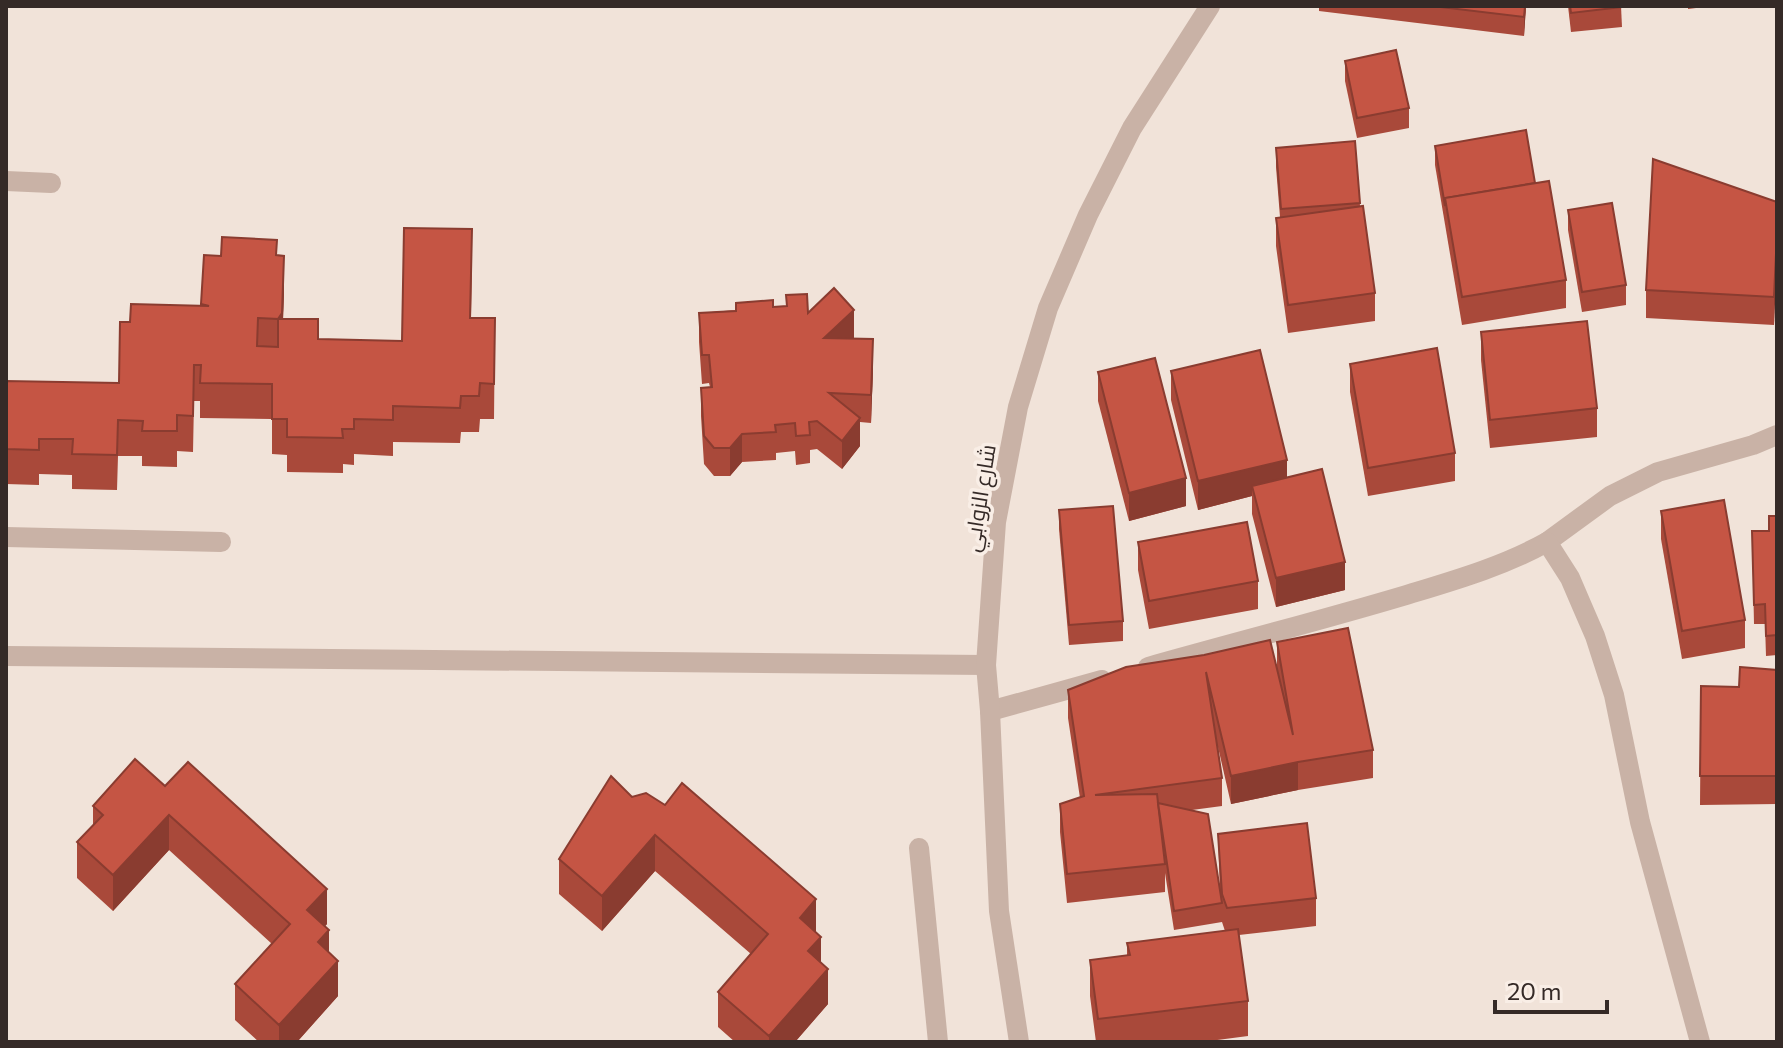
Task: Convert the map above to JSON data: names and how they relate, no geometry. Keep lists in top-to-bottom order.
{
  "streets": {
    "street": ["شارع الزوابي"]
  },
  "scale_bar": "20 m"
}
